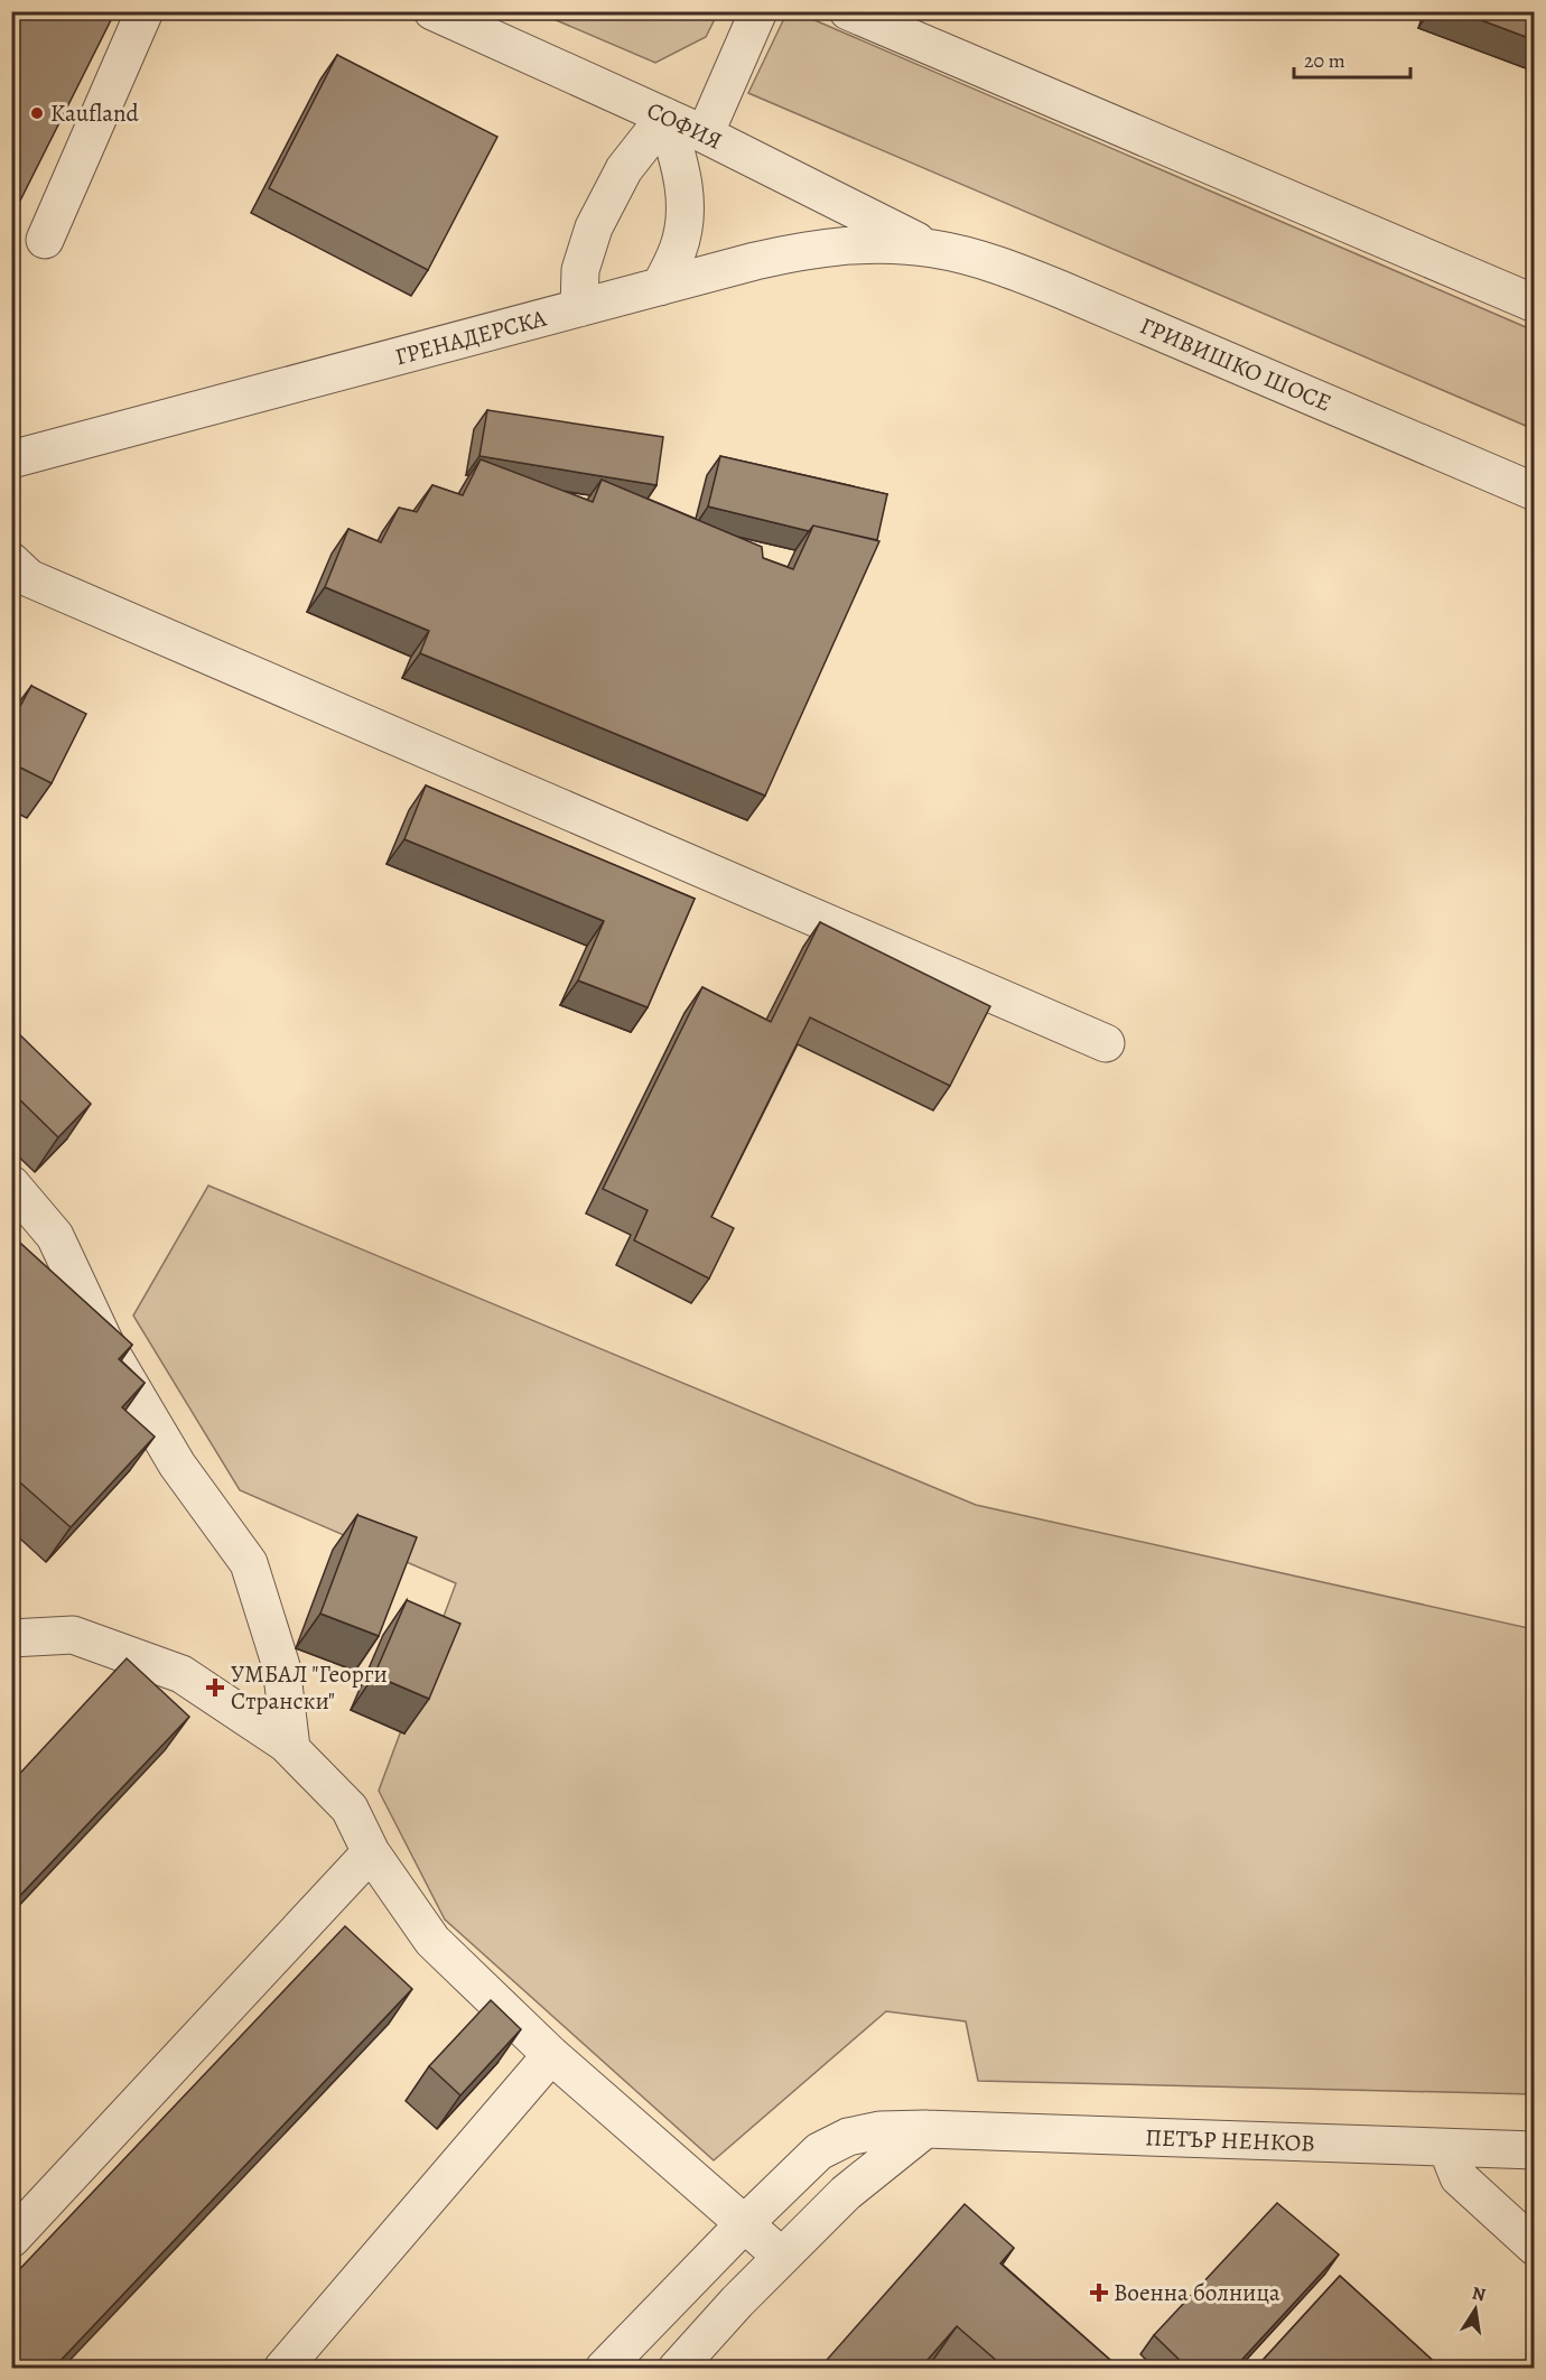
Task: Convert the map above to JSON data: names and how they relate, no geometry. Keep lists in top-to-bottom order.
{
  "streets": {
    "street": [
      "СОФИЯ",
      "ГРЕНАДЕРСКА",
      "ГРИВИШКО ШОСЕ",
      "ПЕТЪР НЕНКОВ"
    ]
  },
  "crossings": [
    ["СОФИЯ", "ГРЕНАДЕРСКА"],
    ["СОФИЯ", "ГРИВИШКО ШОСЕ"],
    ["ГРЕНАДЕРСКА", "ГРИВИШКО ШОСЕ"]
  ],
  "places": {
    "other": ["Kaufland"],
    "health": ["УМБАЛ \"Георги Странски\"", "Военна болница"]
  },
  "scale_bar": "20 m",
  "north": "top"
}
